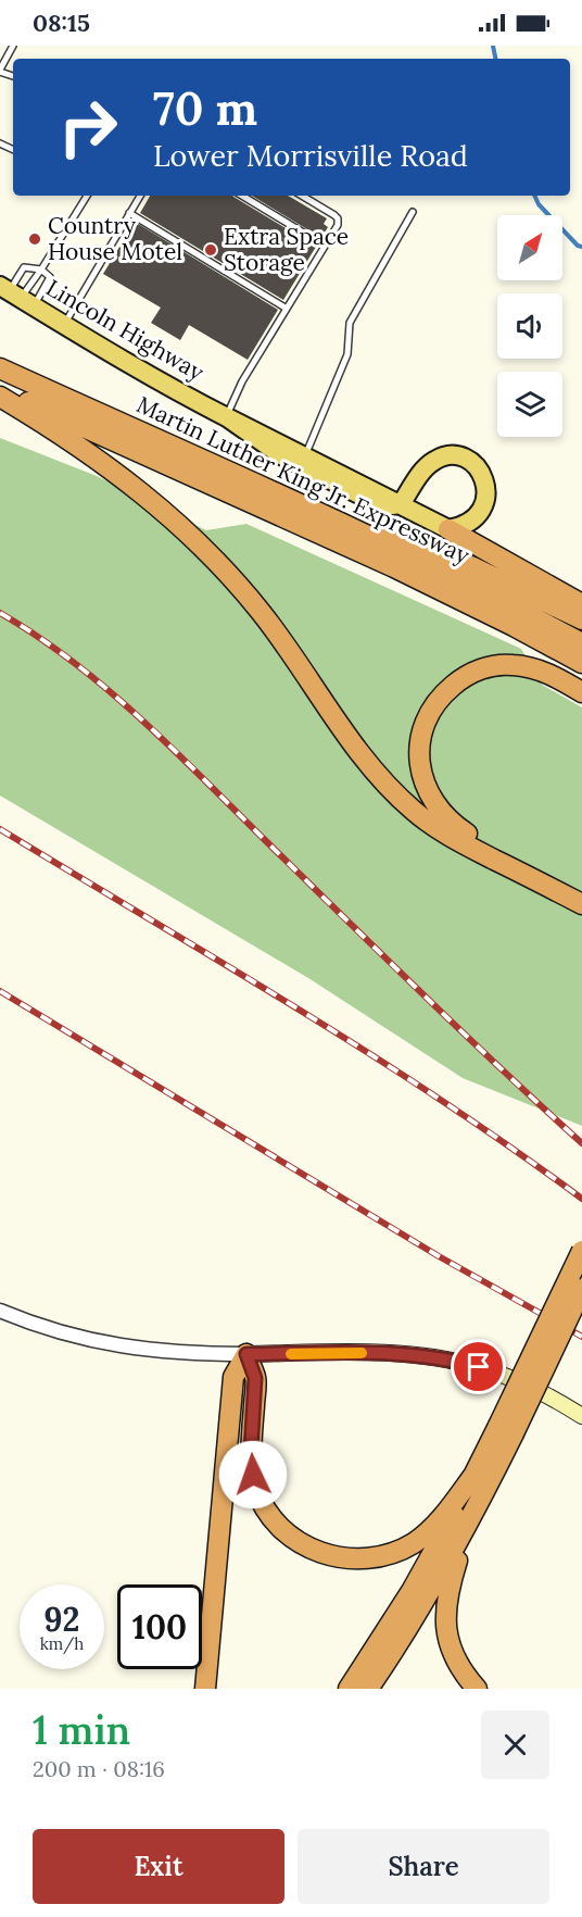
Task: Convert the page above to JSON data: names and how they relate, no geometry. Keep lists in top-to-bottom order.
{
  "streets": {
    "highway": ["Martin Luther King Jr. Expressway"],
    "main road": ["Lincoln Highway"]
  },
  "places": ["Country House Motel", "Extra Space Storage"],
  "north": "top right",
  "page": {
    "status": "08:15",
    "turn": ["70 m", "Lower Morrisville Road"],
    "speed": "92 km/h",
    "limit": "100",
    "heading": ["1 min", "200 m · 08:16"],
    "buttons": ["Exit", "Share"]
  }
}
